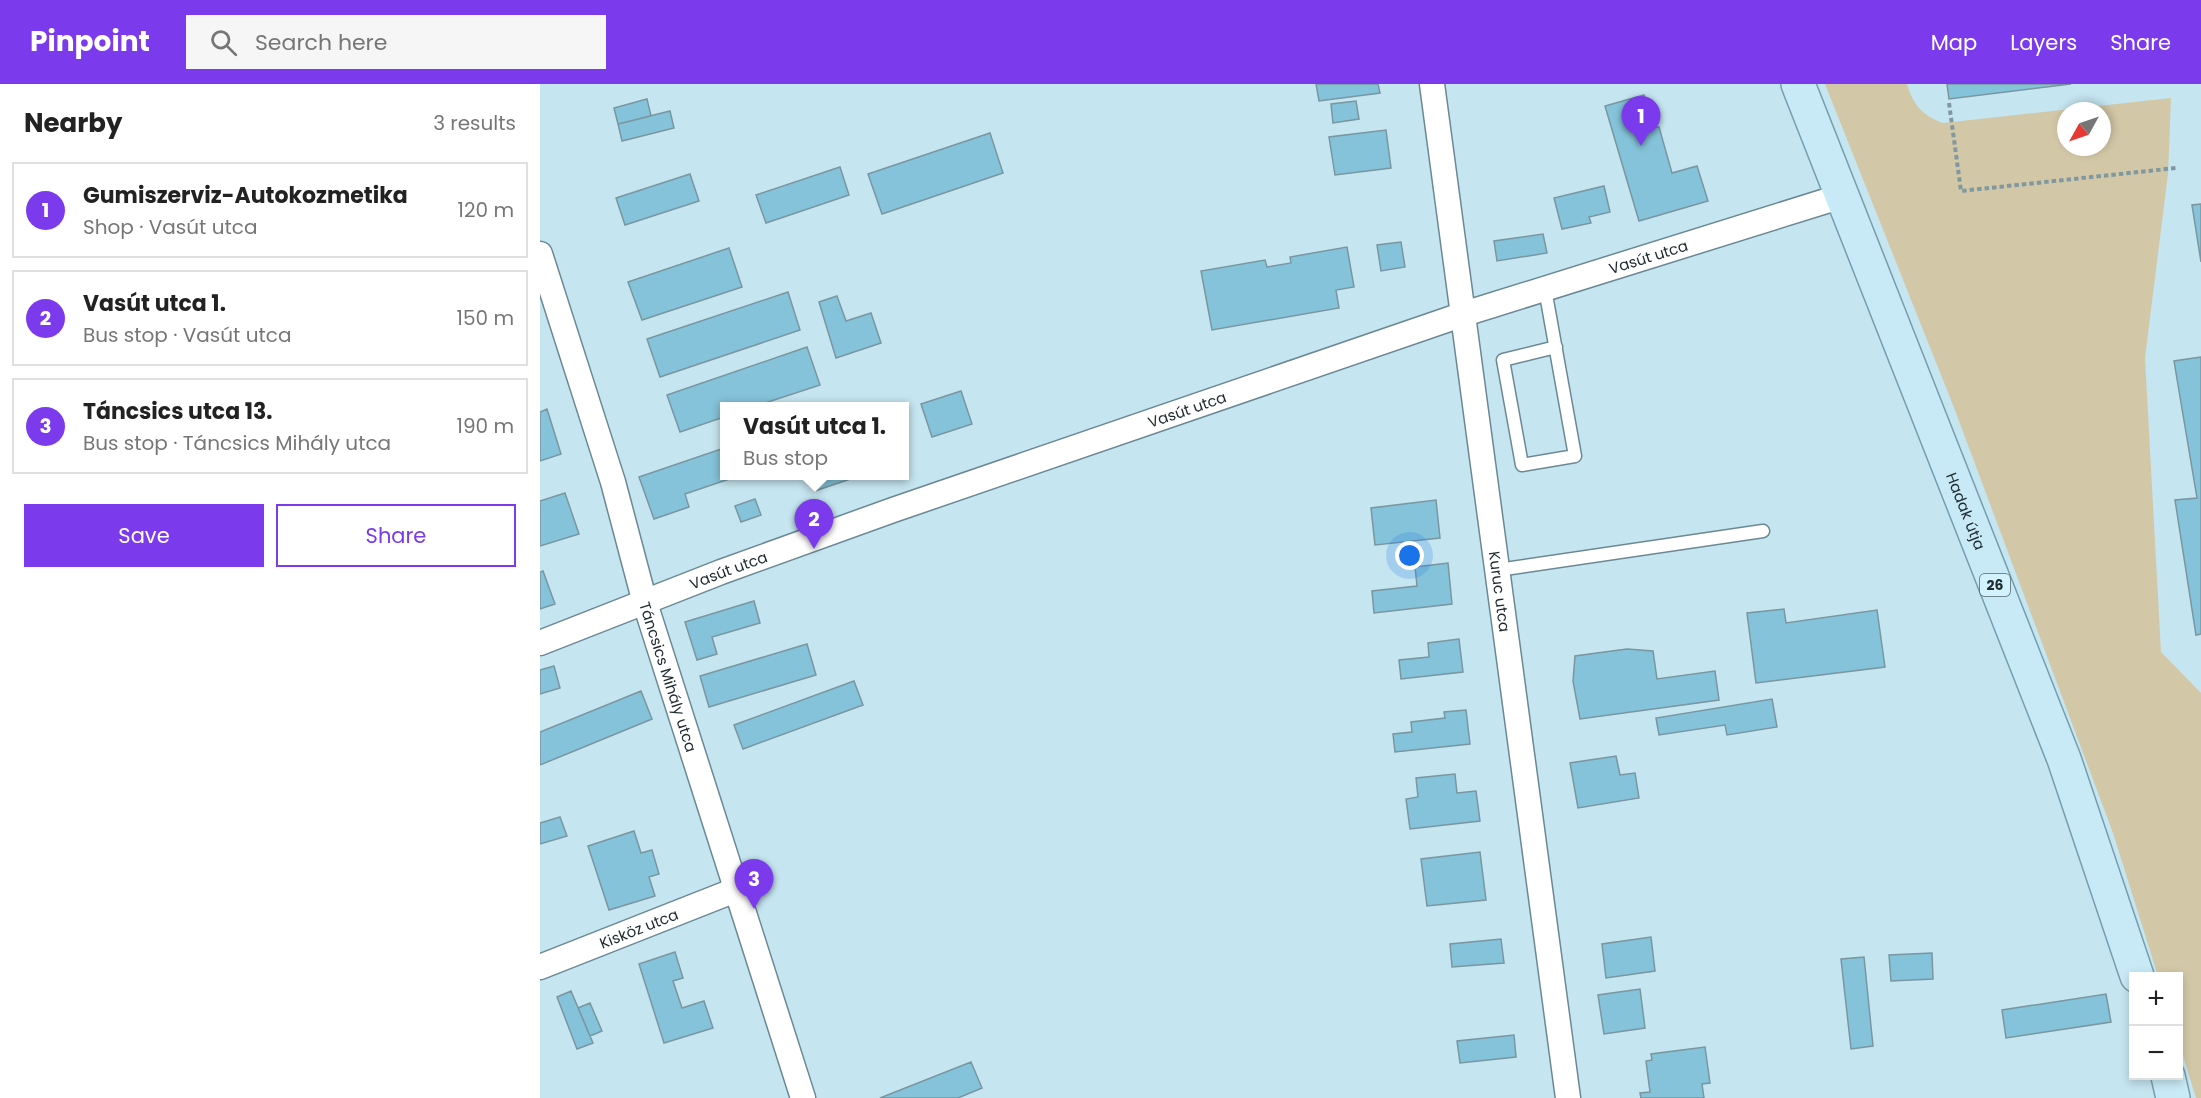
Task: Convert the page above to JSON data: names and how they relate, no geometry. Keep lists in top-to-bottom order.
{
  "streets": {
    "main road": ["Hadak útja", "26"],
    "street": [
      "Vasút utca",
      "Kuruc utca",
      "Táncsics Mihály utca",
      "Kisköz utca"
    ]
  },
  "crossings": [
    ["Vasút utca", "Hadak útja"],
    ["Vasút utca", "Kuruc utca"],
    ["Vasút utca", "Táncsics Mihály utca"],
    ["Táncsics Mihály utca", "Kisköz utca"]
  ],
  "north": "bottom left",
  "page": {
    "header": "Pinpoint",
    "search": "Search here",
    "nav": ["Map", "Layers", "Share"],
    "heading": ["Nearby", "3 results"],
    "pins": ["1", "2", "3"],
    "list": [
      {
        "mark": "1",
        "name": "Gumiszerviz-Autokozmetika",
        "note": "Shop · Vasút utca",
        "value": "120 m"
      },
      {
        "mark": "2",
        "name": "Vasút utca 1.",
        "note": "Bus stop · Vasút utca",
        "value": "150 m"
      },
      {
        "mark": "3",
        "name": "Táncsics utca 13.",
        "note": "Bus stop · Táncsics Mihály utca",
        "value": "190 m"
      }
    ],
    "popup": ["Vasút utca 1.", "Bus stop"],
    "buttons": ["Save", "Share"],
    "map_buttons": ["+", "−"]
  }
}
